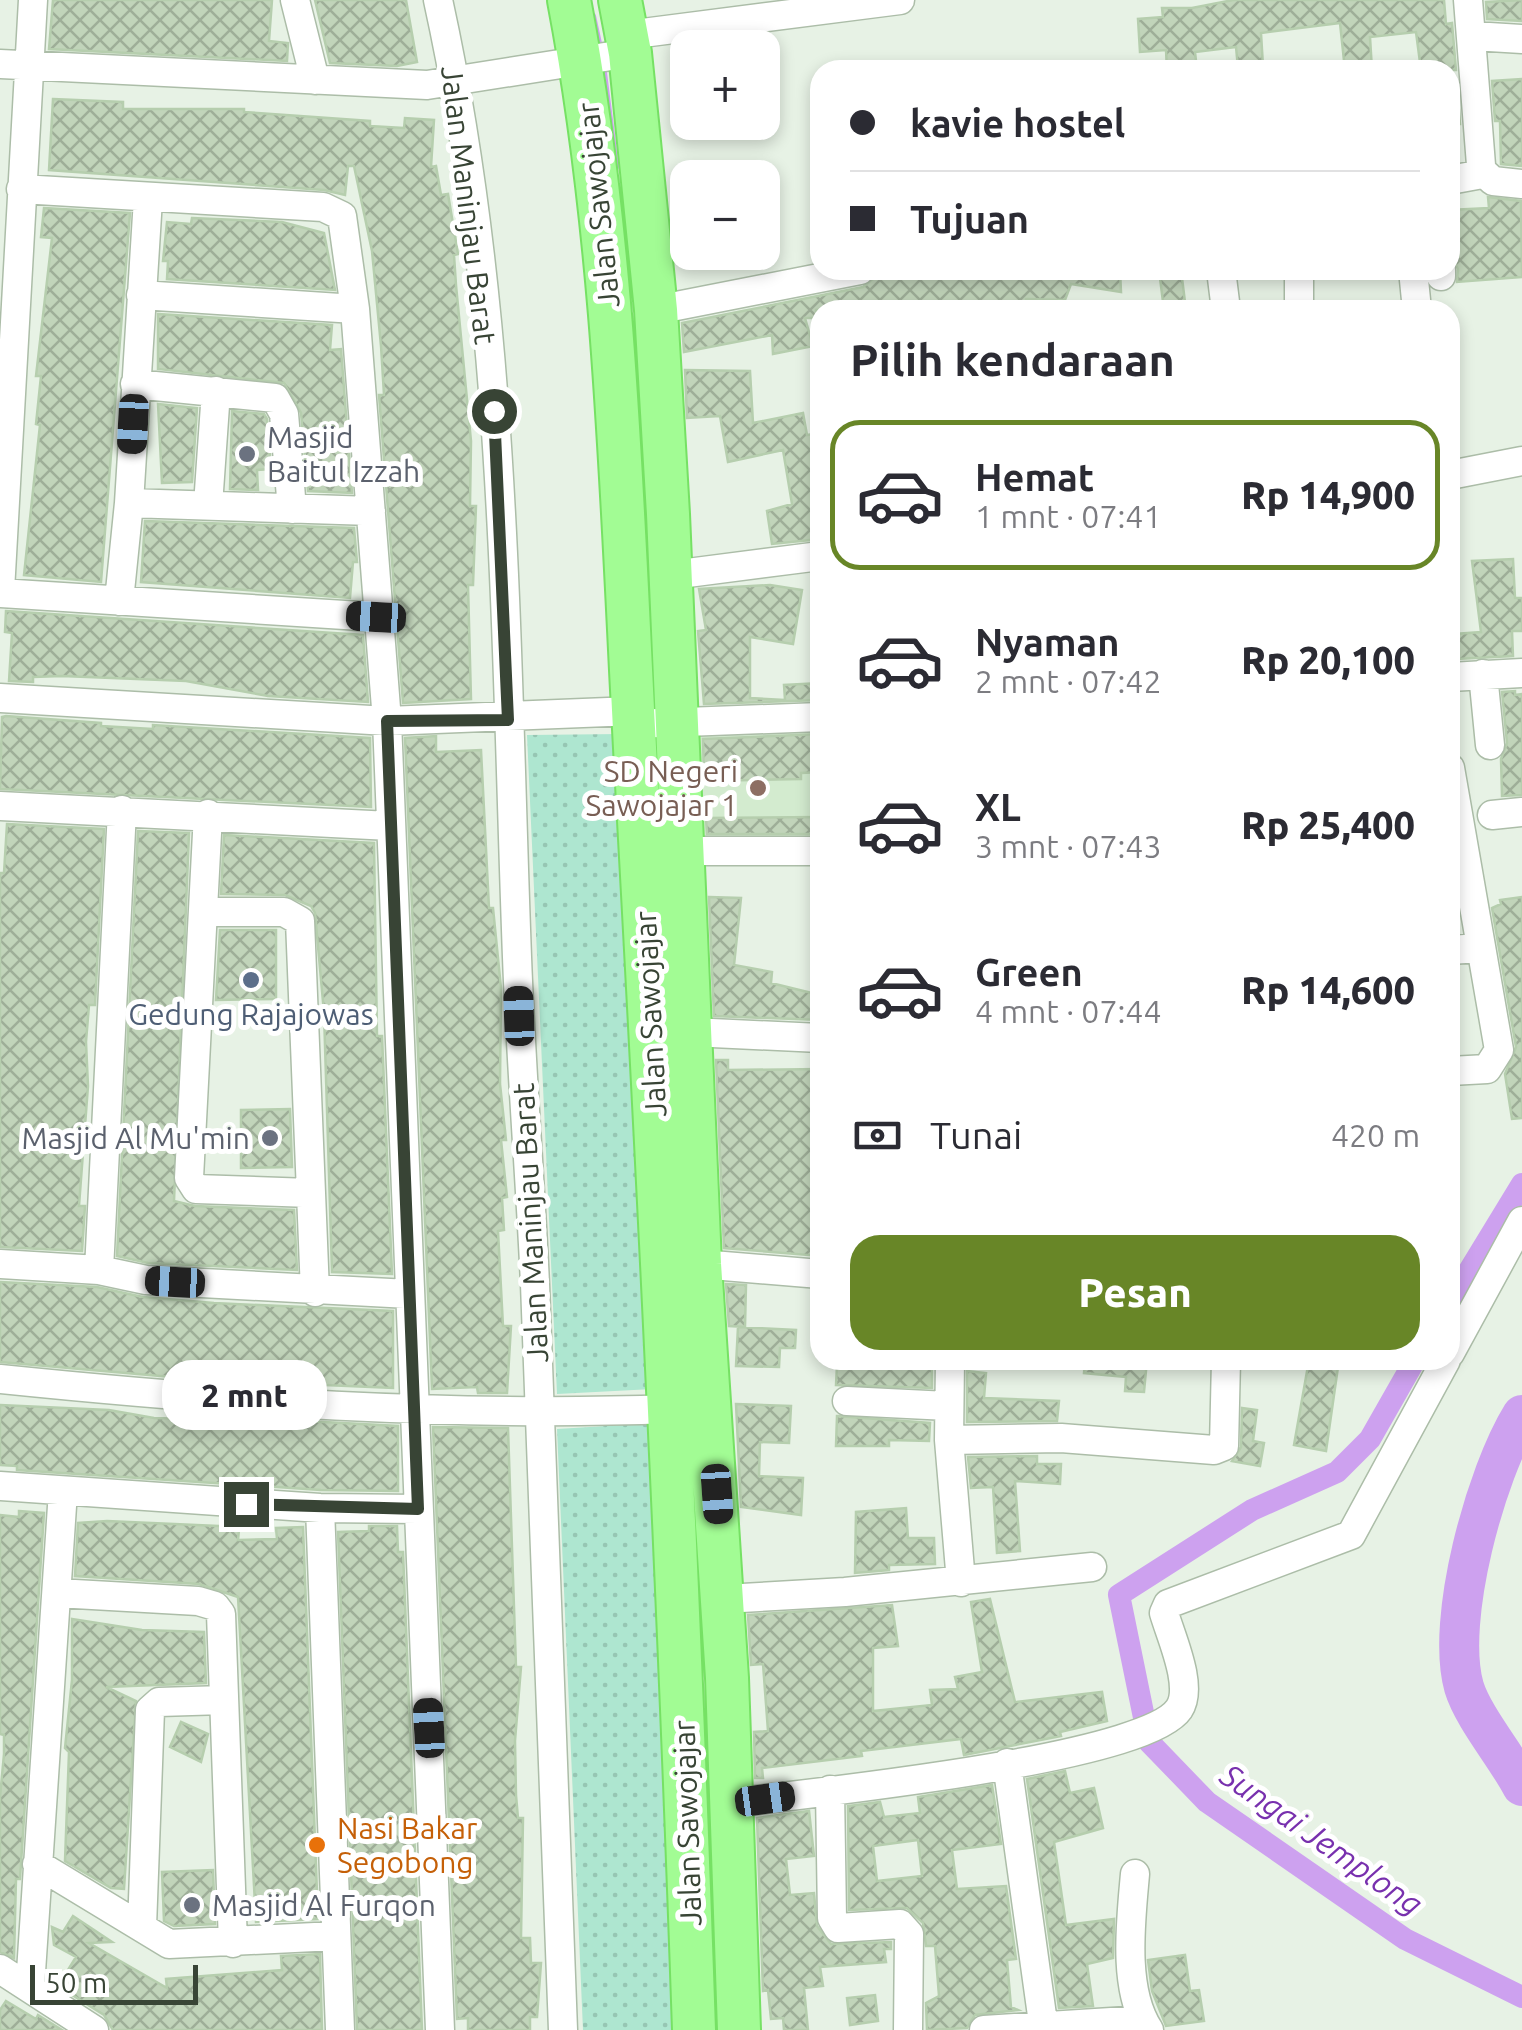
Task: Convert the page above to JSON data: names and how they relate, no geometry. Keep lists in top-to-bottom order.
{
  "streets": {
    "main road": ["Jalan Sawojajar"],
    "street": ["Jalan Maninjau Barat"]
  },
  "water": ["Sungai Jemplong"],
  "places": [
    "Masjid Baitul Izzah",
    "SD Negeri Sawojajar 1",
    "Gedung Rajajowas",
    "Masjid Al Mu'min",
    "Nasi Bakar Segobong",
    "Masjid Al Furqon"
  ],
  "scale_bar": "50 m",
  "page": {
    "map_buttons": ["+", "−"],
    "banner": ["kavie hostel", "Tujuan"],
    "heading": "Pilih kendaraan",
    "list": [
      {
        "name": "Hemat",
        "note": "1 mnt · 07:41",
        "value": "Rp 14,900"
      },
      {
        "name": "Nyaman",
        "note": "2 mnt · 07:42",
        "value": "Rp 20,100"
      },
      {
        "name": "XL",
        "note": "3 mnt · 07:43",
        "value": "Rp 25,400"
      },
      {
        "name": "Green",
        "note": "4 mnt · 07:44",
        "value": "Rp 14,600"
      }
    ],
    "pay": ["Tunai", "420 m"],
    "buttons": "Pesan",
    "bubble": "2 mnt",
    "scale": "50 m"
  }
}
